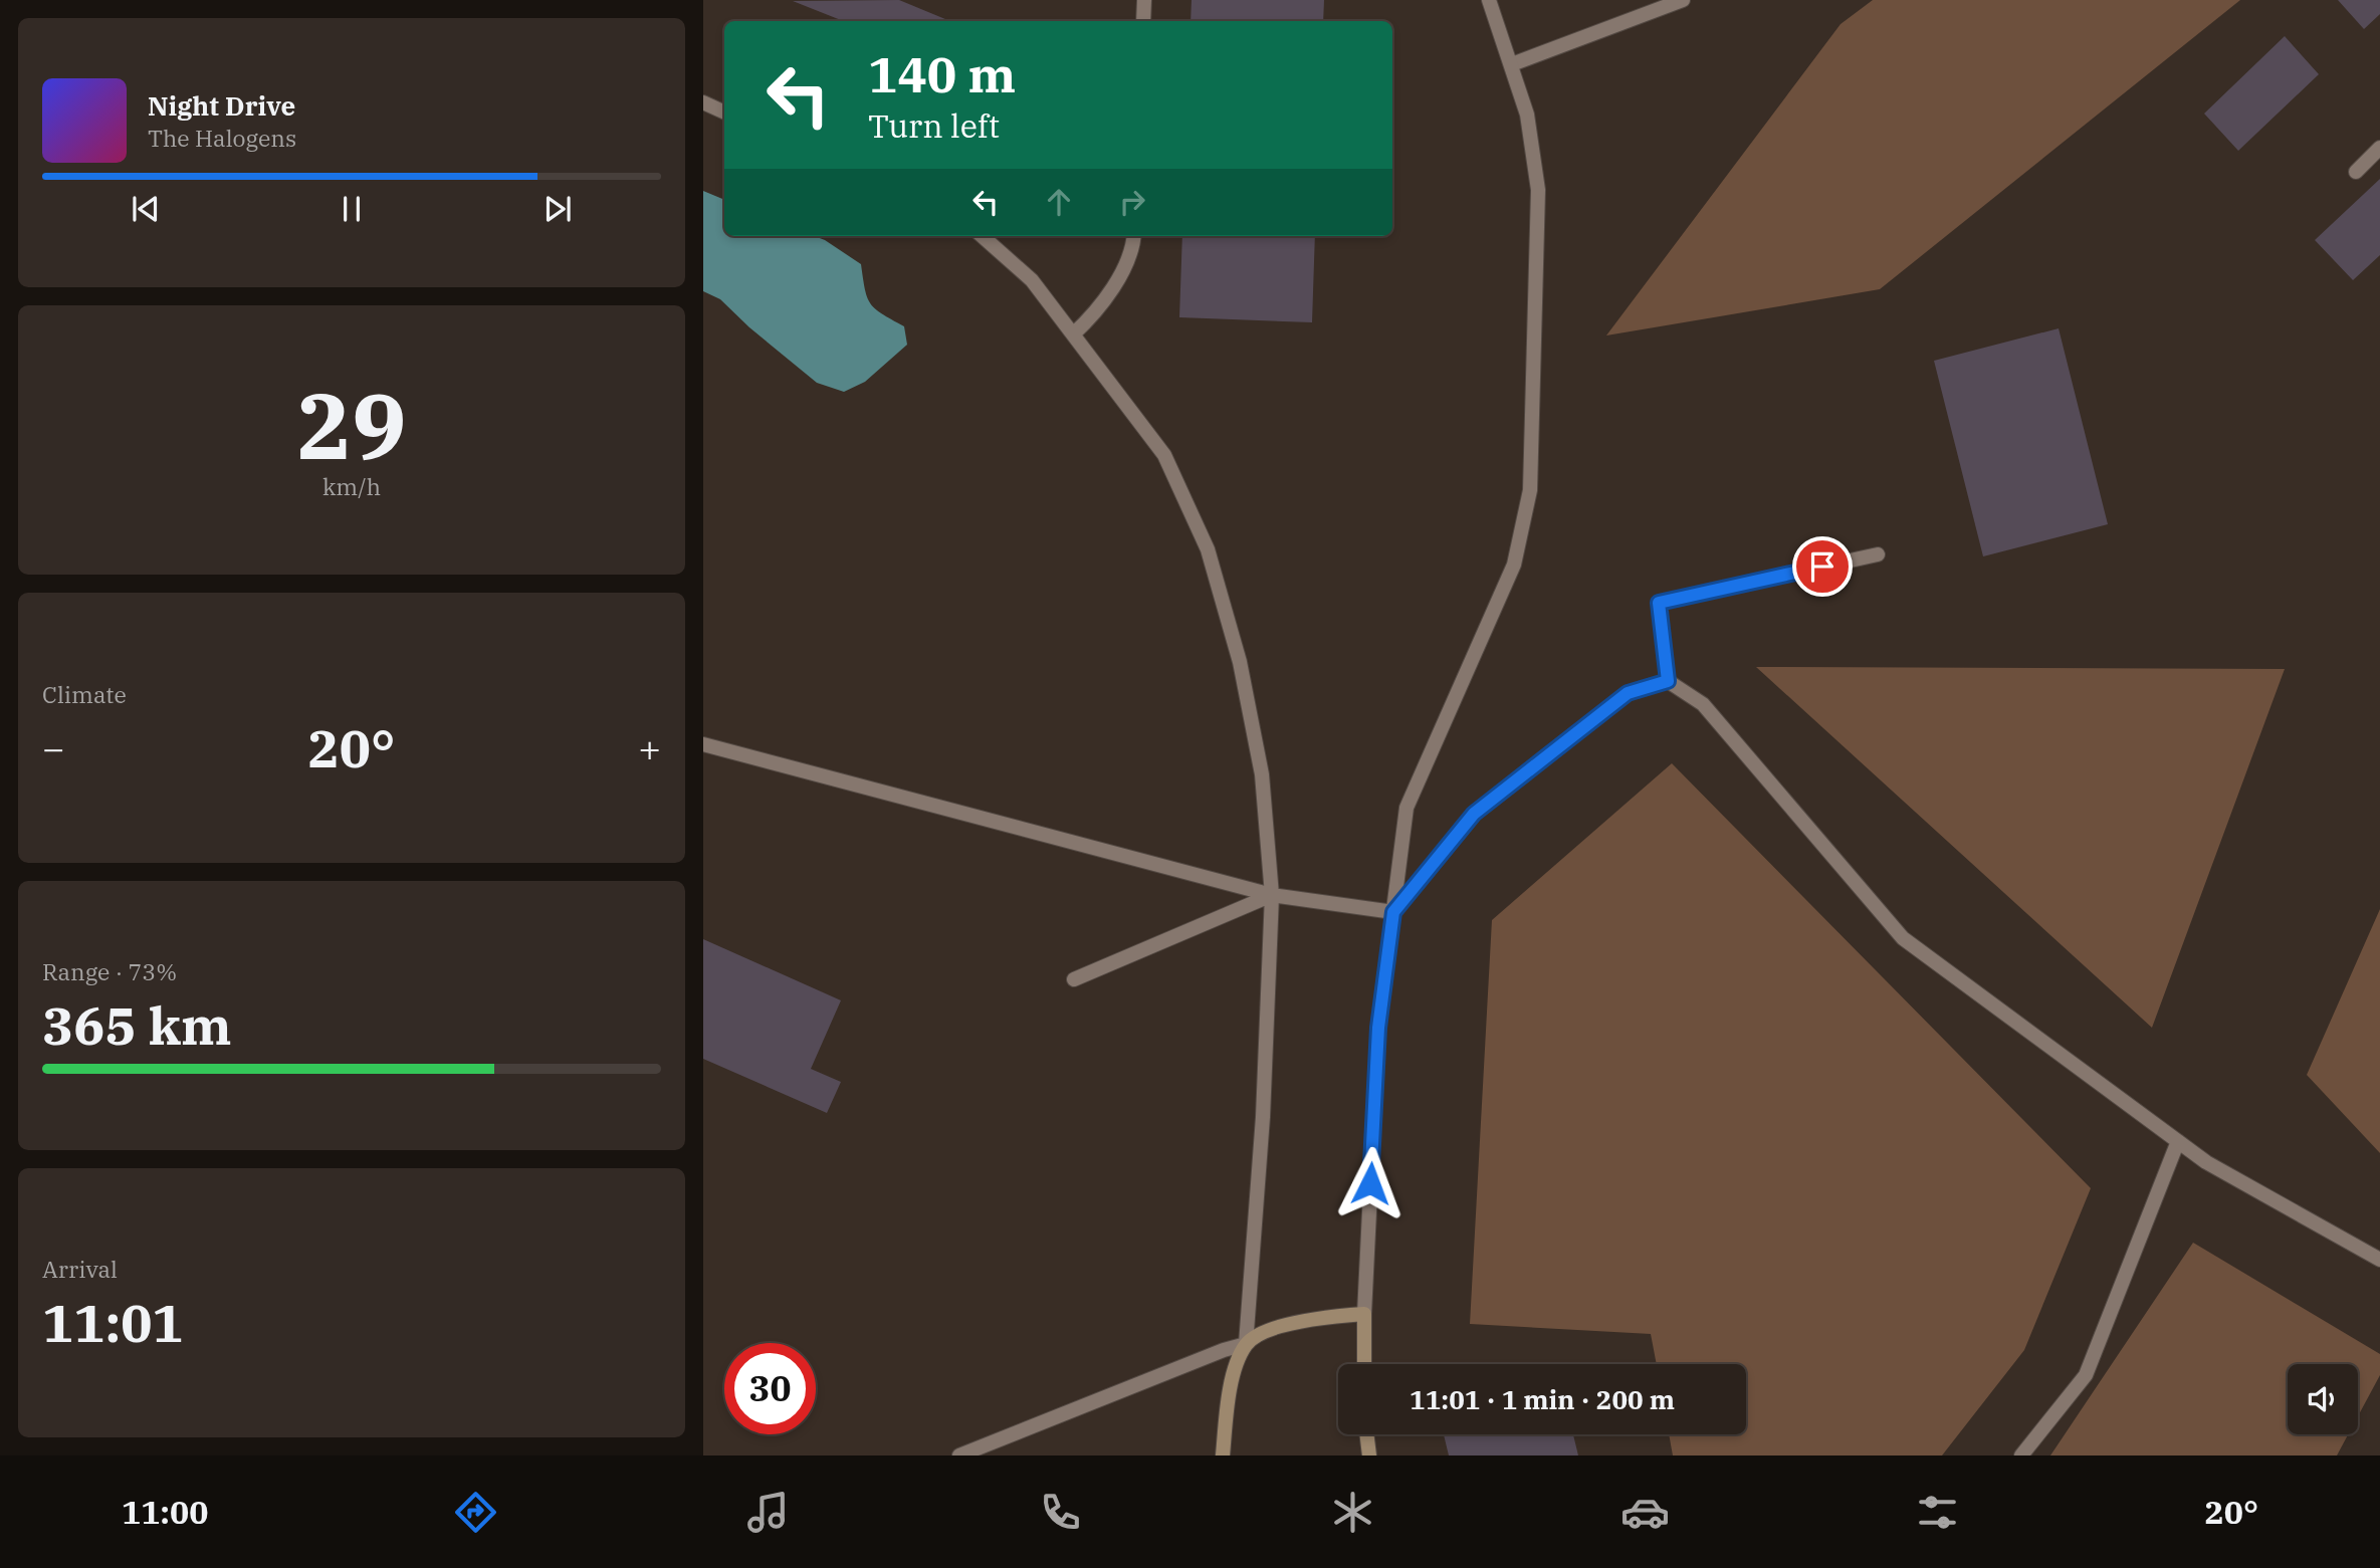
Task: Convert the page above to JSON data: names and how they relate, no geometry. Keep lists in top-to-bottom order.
{
  "page": {
    "turn": ["140 m", "Turn left"],
    "song": ["Night Drive", "The Halogens"],
    "tile": [
      ["29", "km/h"],
      "Climate",
      ["Range · 73%", "365 km"],
      ["Arrival", "11:01"]
    ],
    "heat": ["−", "20°", "+"],
    "limit": "30",
    "trip": "11:01 · 1 min · 200 m",
    "tabs": ["11:00", "20°"]
  }
}
